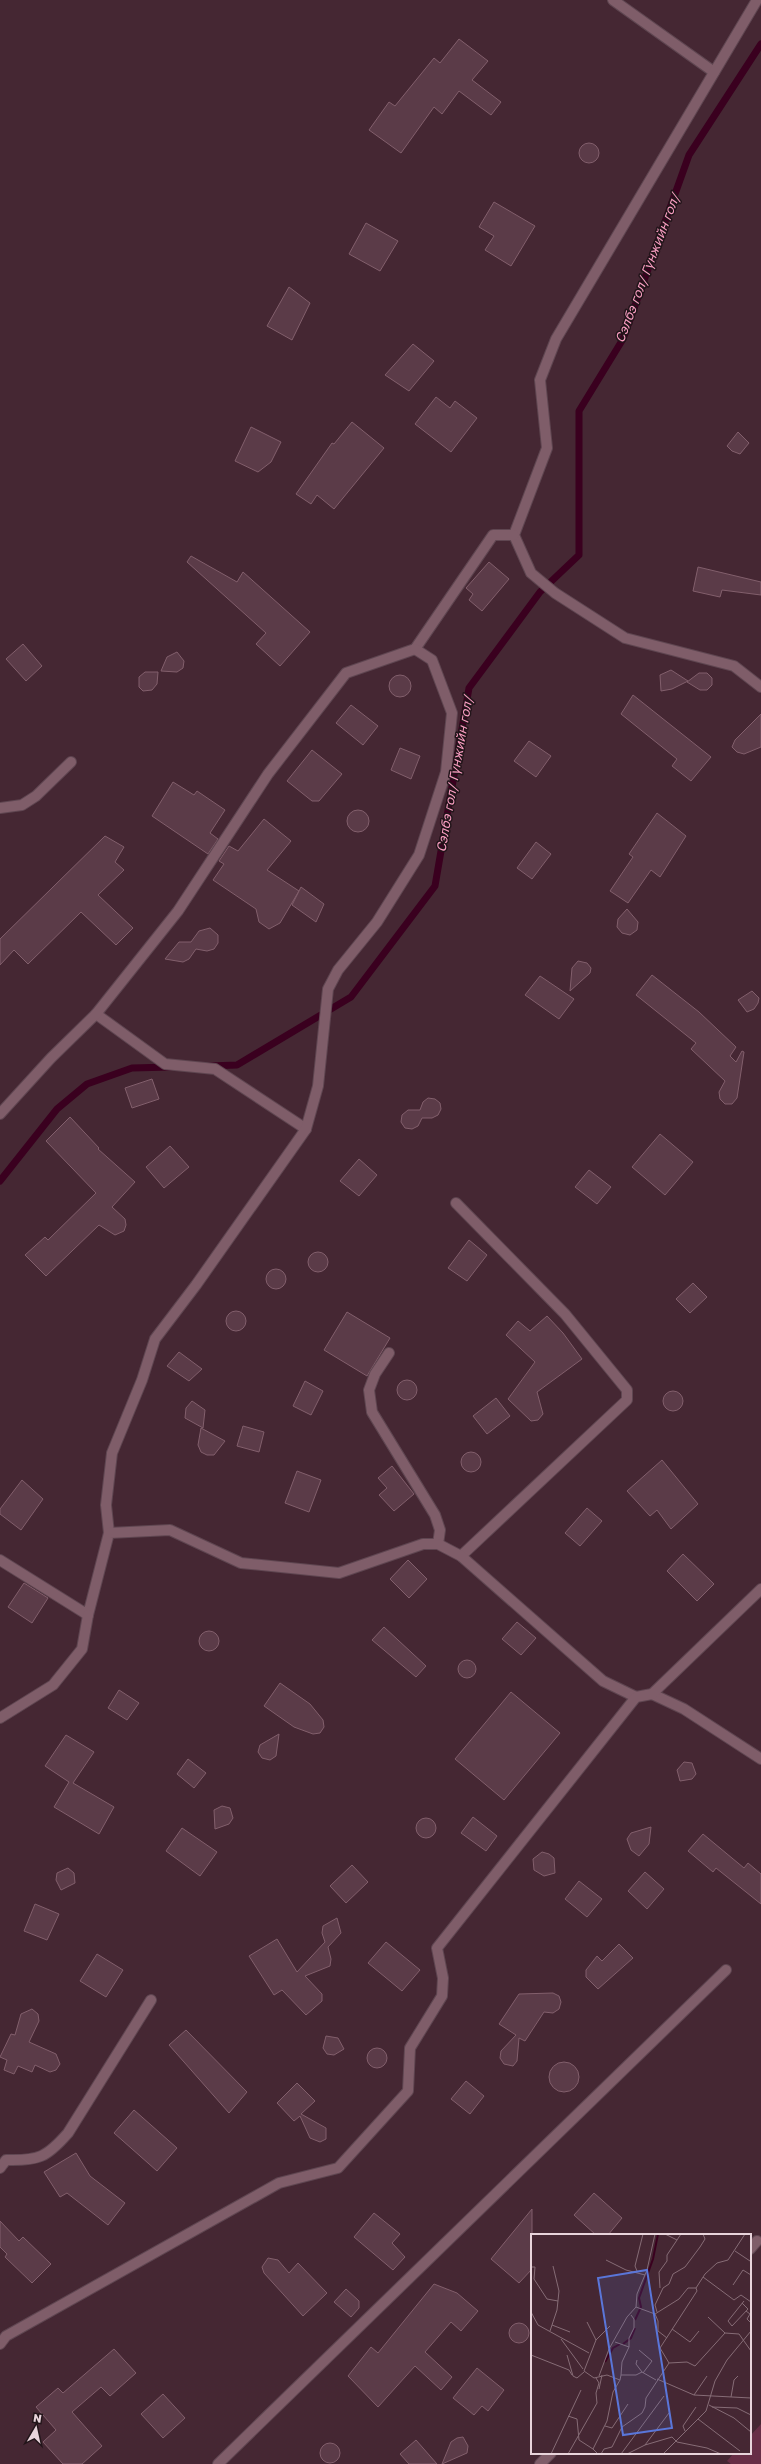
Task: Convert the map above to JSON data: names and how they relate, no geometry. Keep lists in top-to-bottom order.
{
  "water": ["Сэлбэ гол/ Гүнжийн гол/"],
  "north": "top"
}
